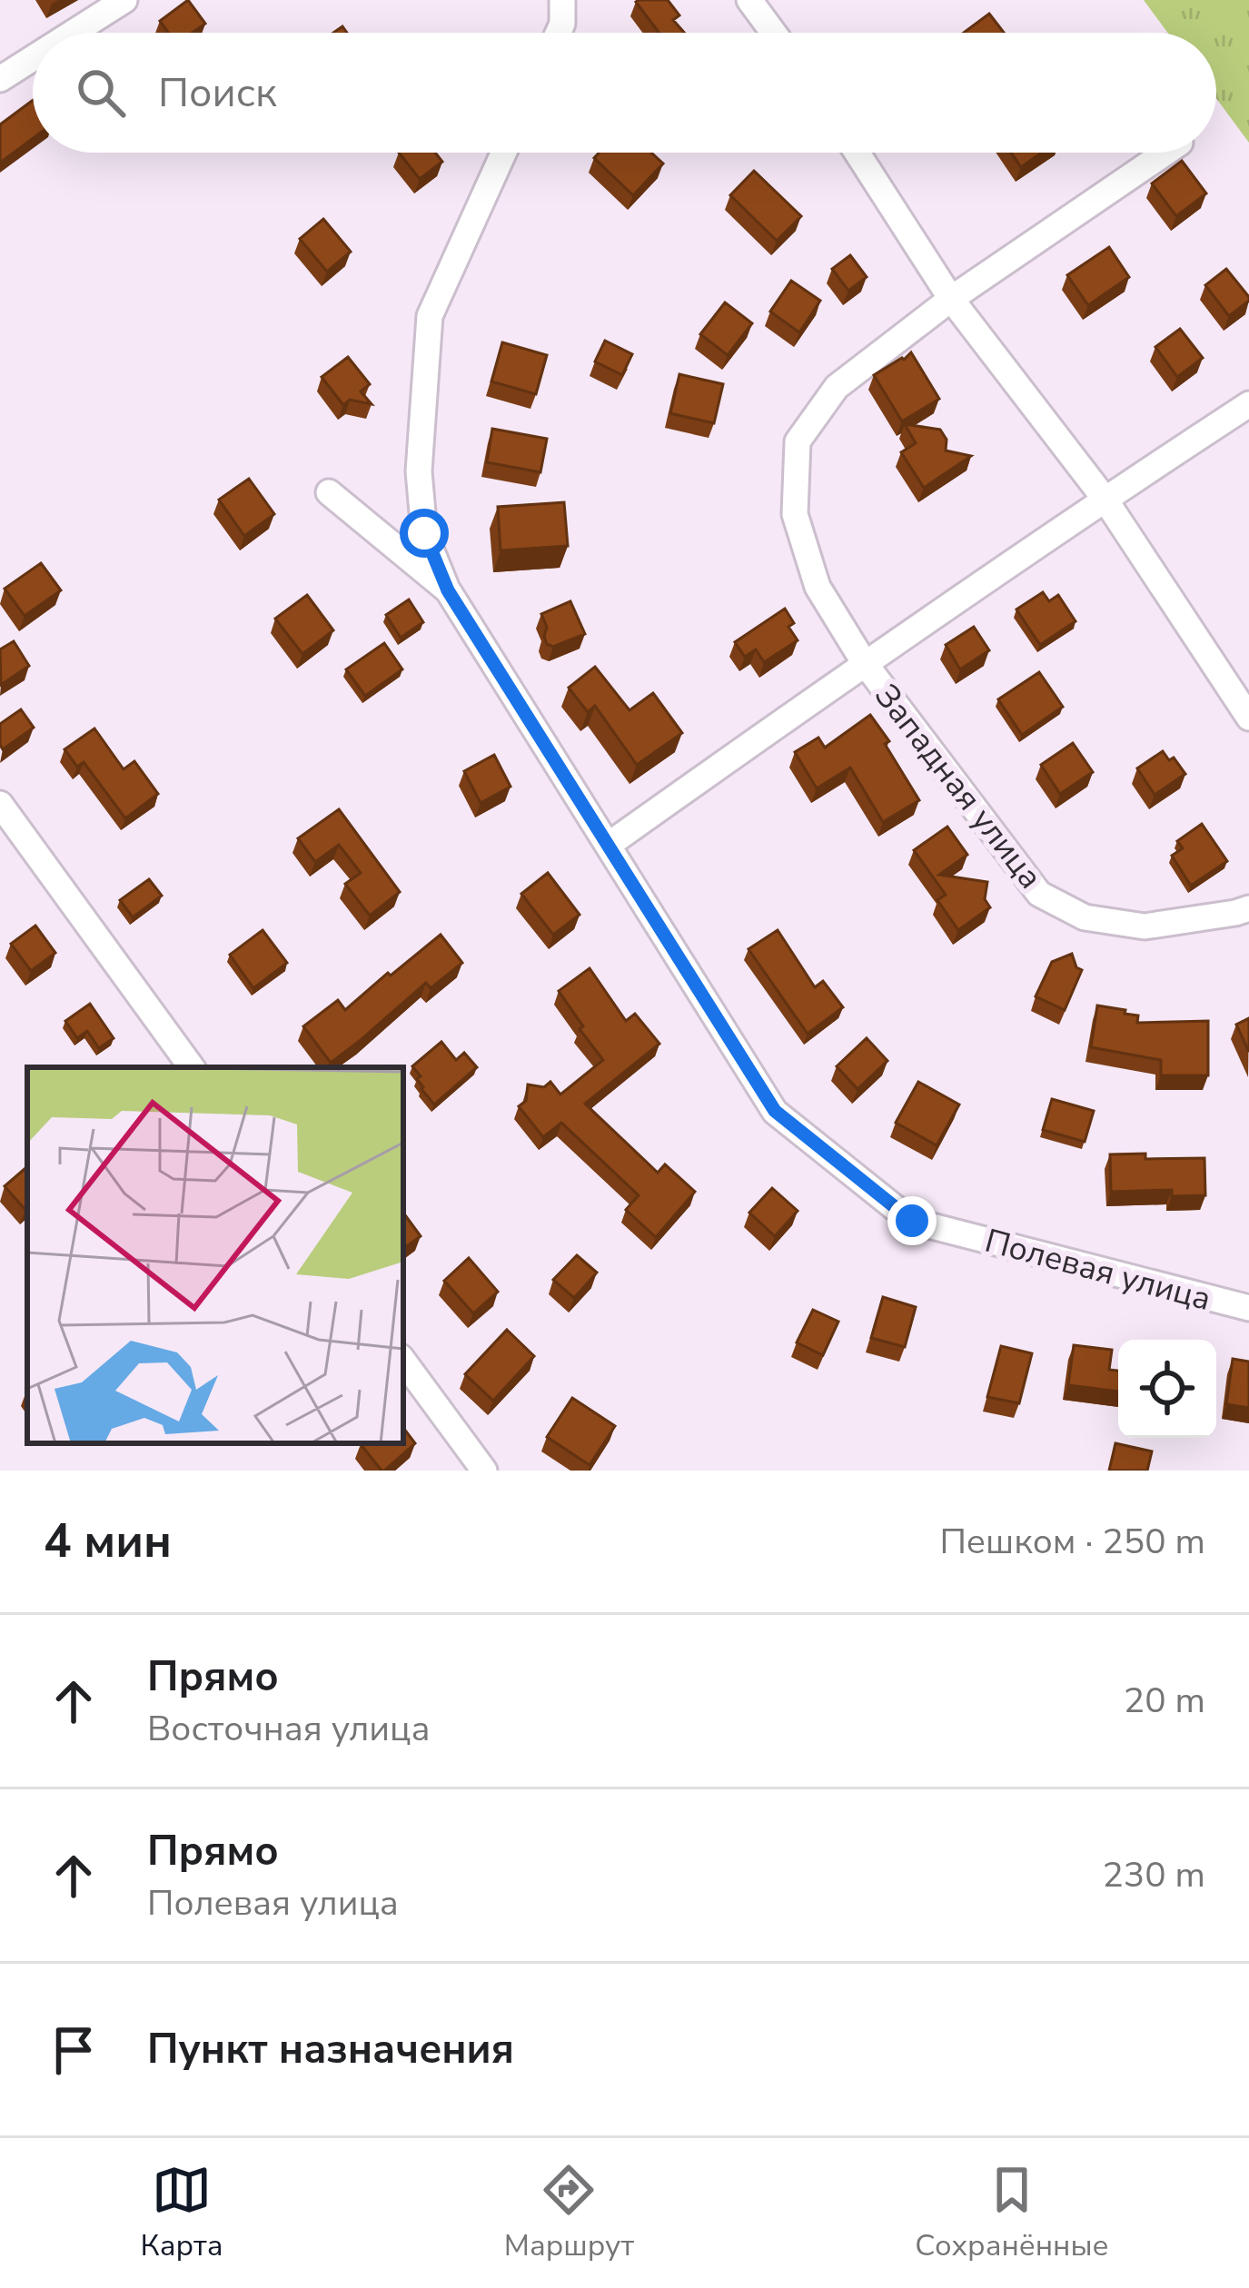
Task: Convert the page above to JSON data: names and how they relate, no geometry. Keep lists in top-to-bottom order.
{
  "streets": {
    "street": ["Западная улица", "Полевая улица"]
  },
  "crossings": [
    ["Западная улица", "Полевая улица"]
  ],
  "page": {
    "search": "Поиск",
    "heading": ["4 мин", "Пешком · 250 m"],
    "list": [
      ["Прямо", "Восточная улица", "20 m"],
      ["Прямо", "Полевая улица", "230 m"],
      "Пункт назначения"
    ],
    "nav": ["Карта", "Маршрут", "Сохранённые"]
  }
}
